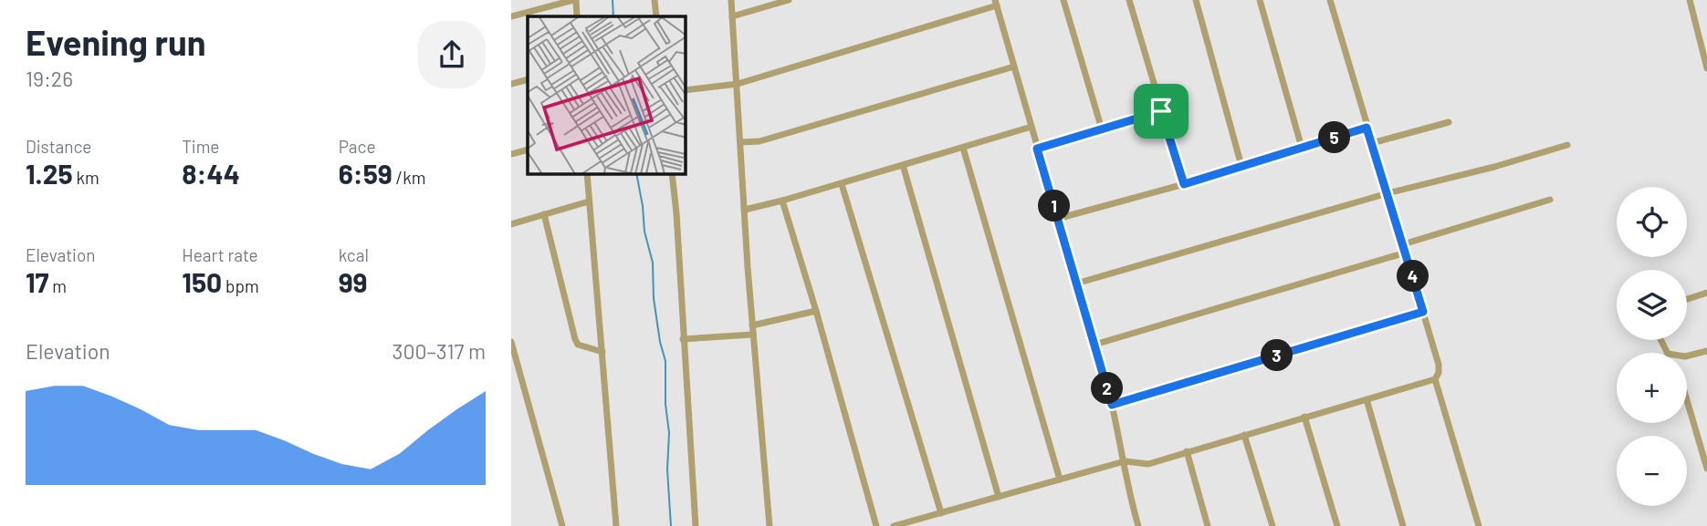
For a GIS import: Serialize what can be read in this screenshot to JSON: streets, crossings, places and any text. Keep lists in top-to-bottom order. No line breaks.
{"page":{"heading":["Evening run","19:26"],"stats":[["Distance","1.25 km"],["Time","8:44"],["Pace","6:59 /km"],["Elevation","17 m"],["Heart rate","150 bpm"],["kcal","99"]],"pins":["5","1","4","3","2"],"map_buttons":["+","−"],"chart":["Elevation","300–317 m"]}}
